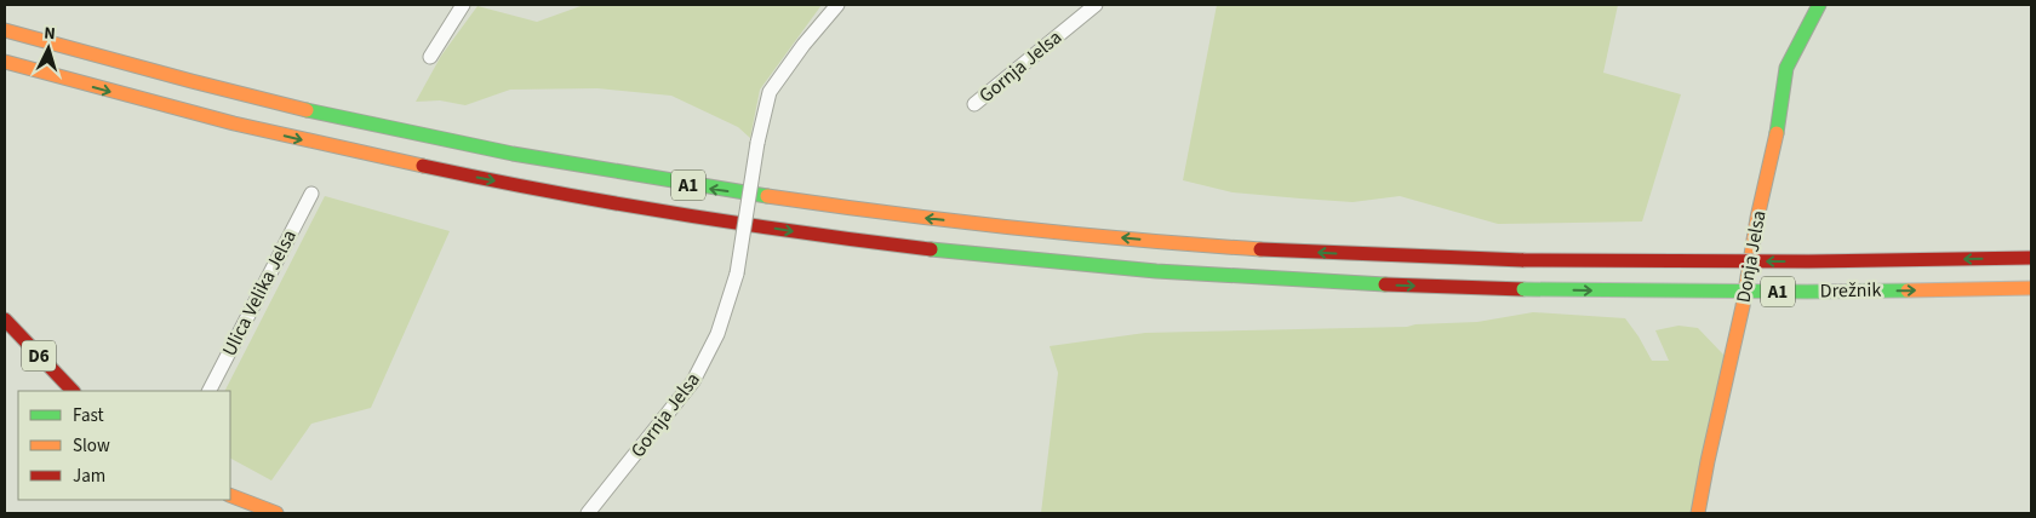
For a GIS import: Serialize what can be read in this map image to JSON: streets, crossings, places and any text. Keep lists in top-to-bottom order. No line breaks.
{"streets":{"main road":["A1","Donja Jelsa","Drežnik","D6"],"street":["Gornja Jelsa","Ulica Velika Jelsa"]},"legend":["Fast","Slow","Jam"],"north":"top"}
